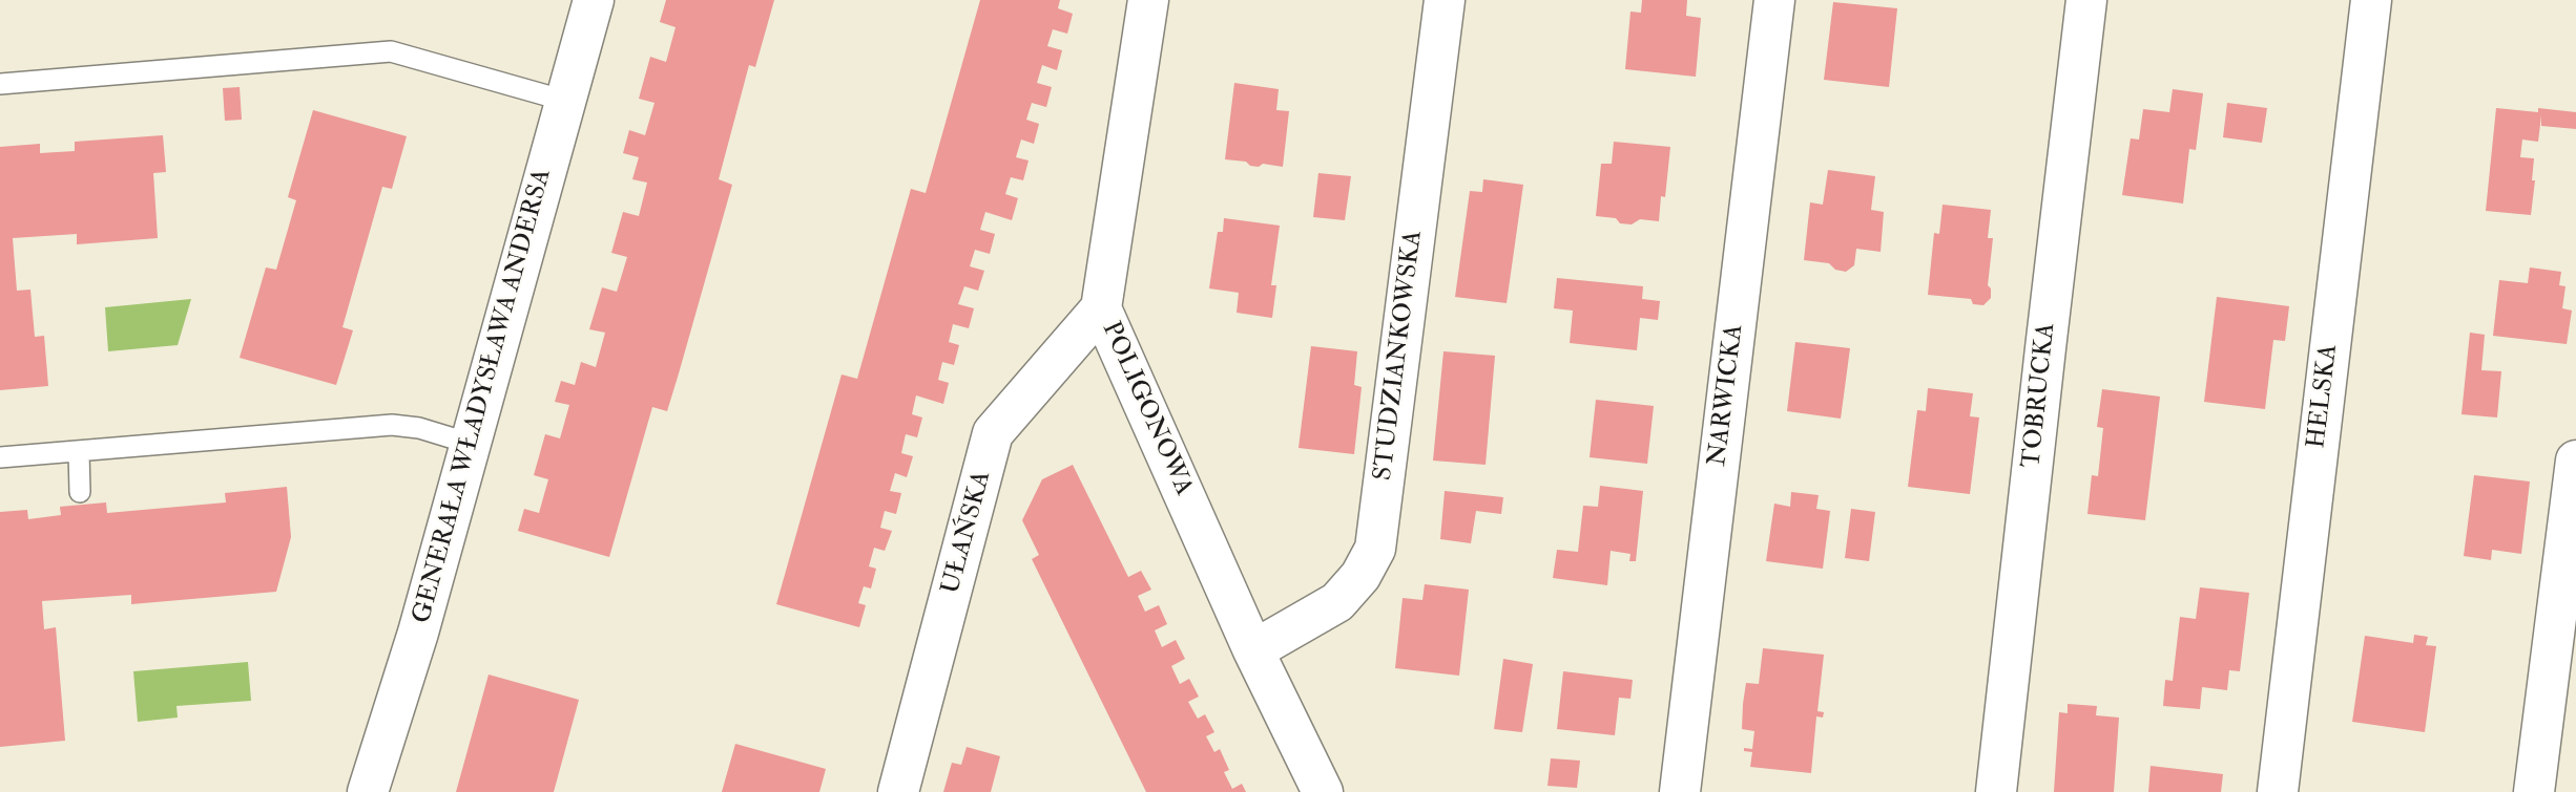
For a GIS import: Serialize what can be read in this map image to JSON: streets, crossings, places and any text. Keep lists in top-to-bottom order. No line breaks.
{"streets":{"street":["STUDZIANKOWSKA","NARWICKA","TOBRUCKA","GENERAŁA WŁADYSŁAWA ANDERSA","HELSKA","POLIGONOWA","UŁAŃSKA"]},"crossings":[["STUDZIANKOWSKA","POLIGONOWA"],["POLIGONOWA","UŁAŃSKA"]]}
